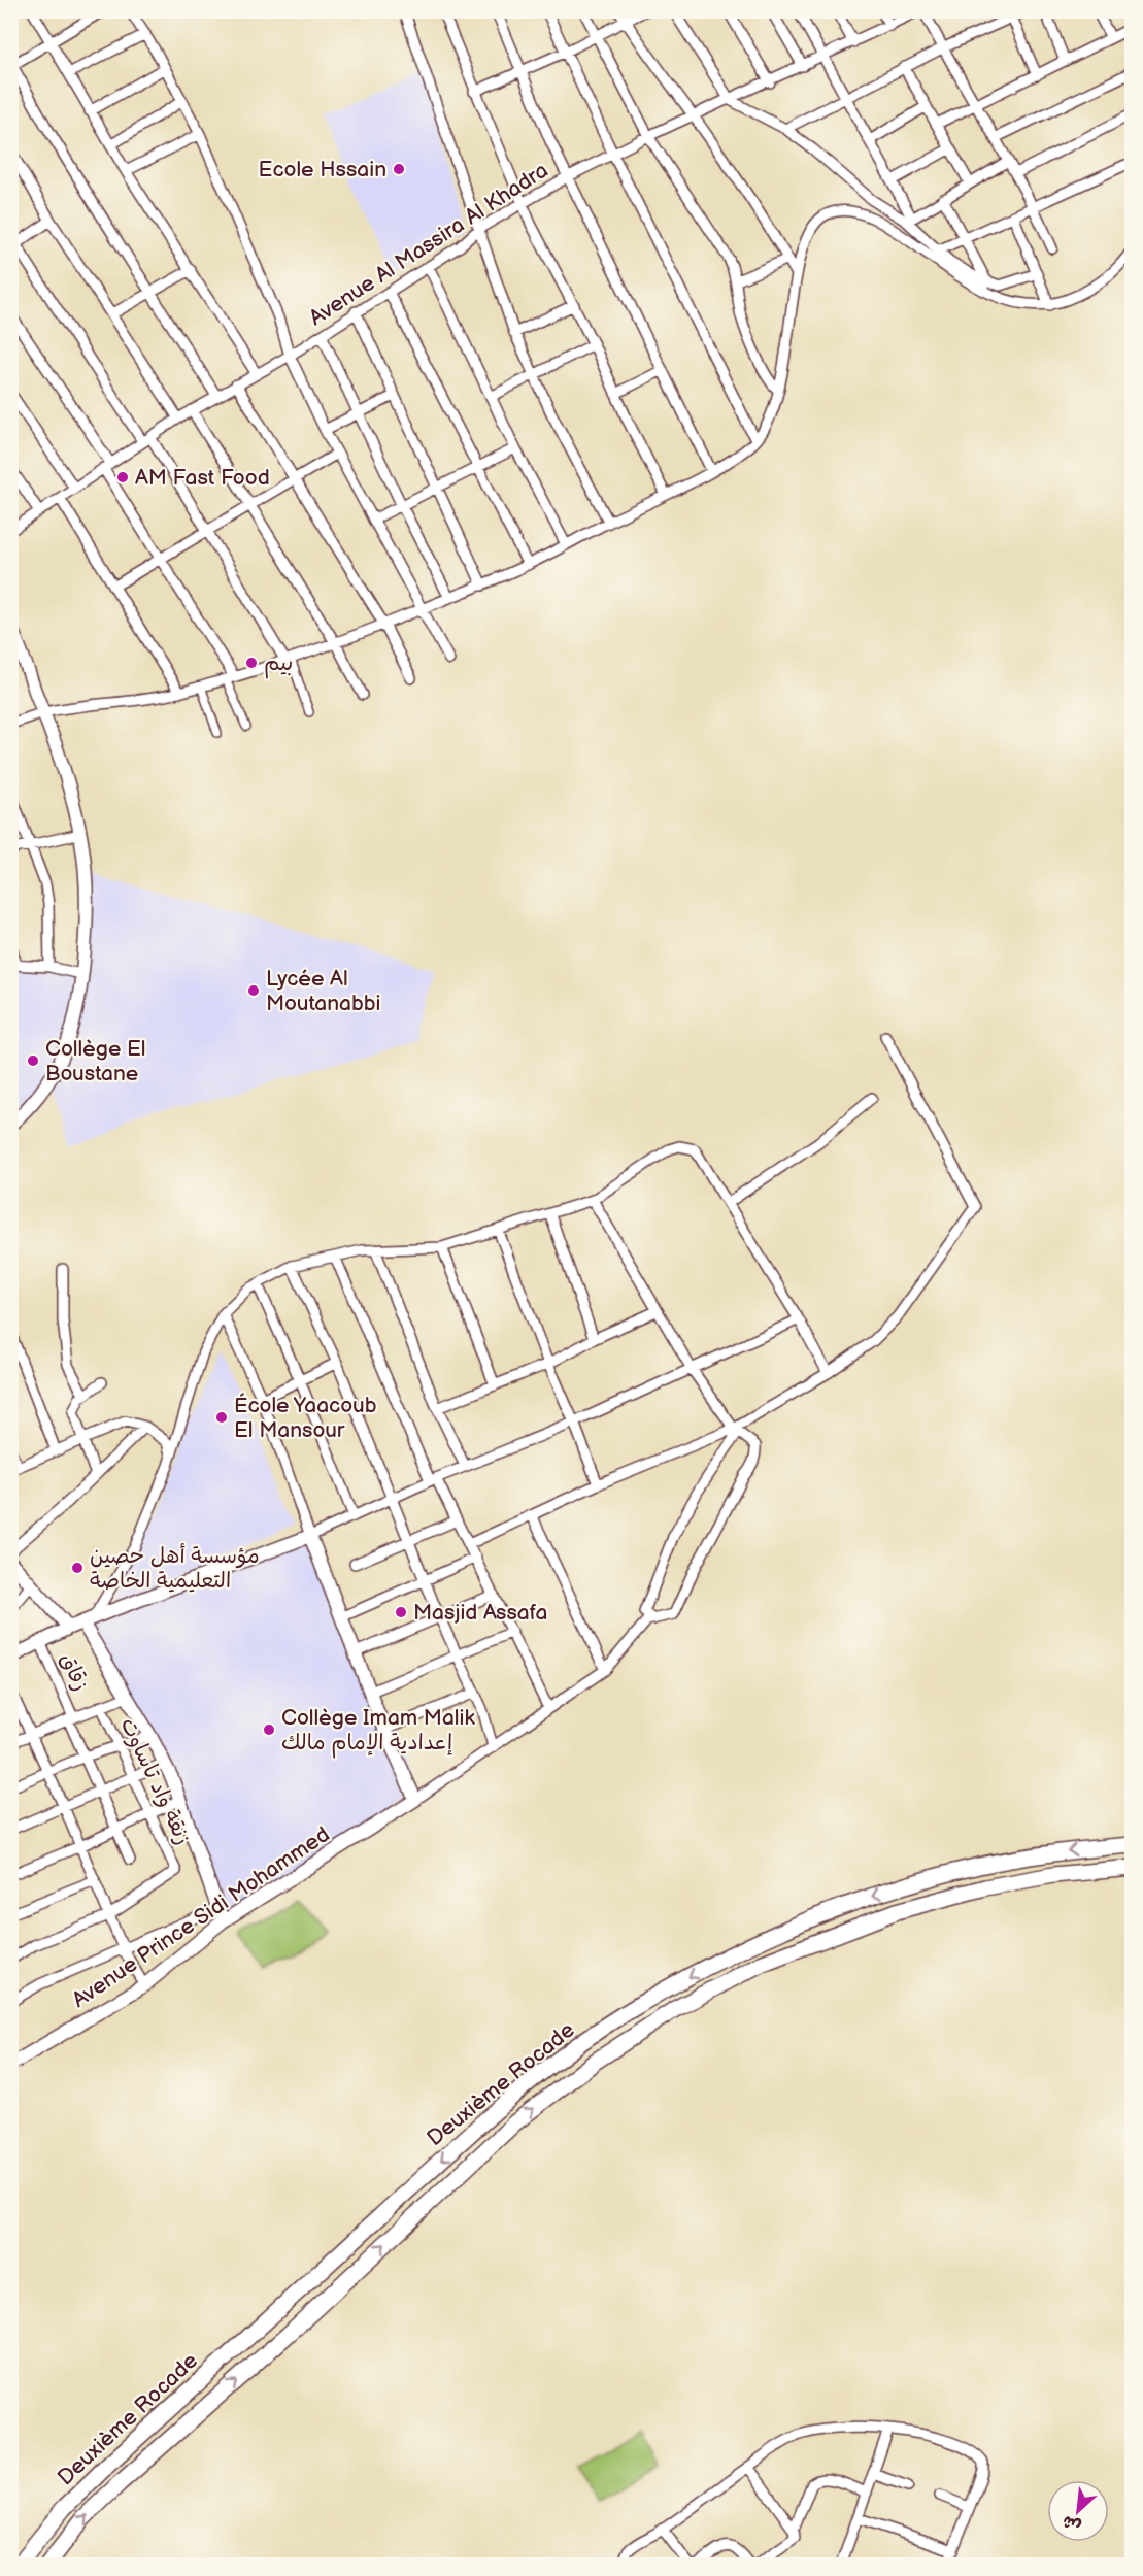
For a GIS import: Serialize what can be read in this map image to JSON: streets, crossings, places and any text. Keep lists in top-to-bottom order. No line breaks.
{"streets":{"highway":["Deuxième Rocade"],"street":["Avenue Al Massira Al Khadra","زقاق","زنقة واد تاساوت","Avenue Prince Sidi Mohammed"]},"places":["Ecole Hssain","AM Fast Food","بيم","Lycée Al Moutanabbi","Collège El Boustane","École Yaacoub El Mansour","مؤسسة أهل حصين التعليمية الخاصة","Masjid Assafa","Collège Imam Malik إعدادية الإمام مالك"],"north":"bottom left"}
